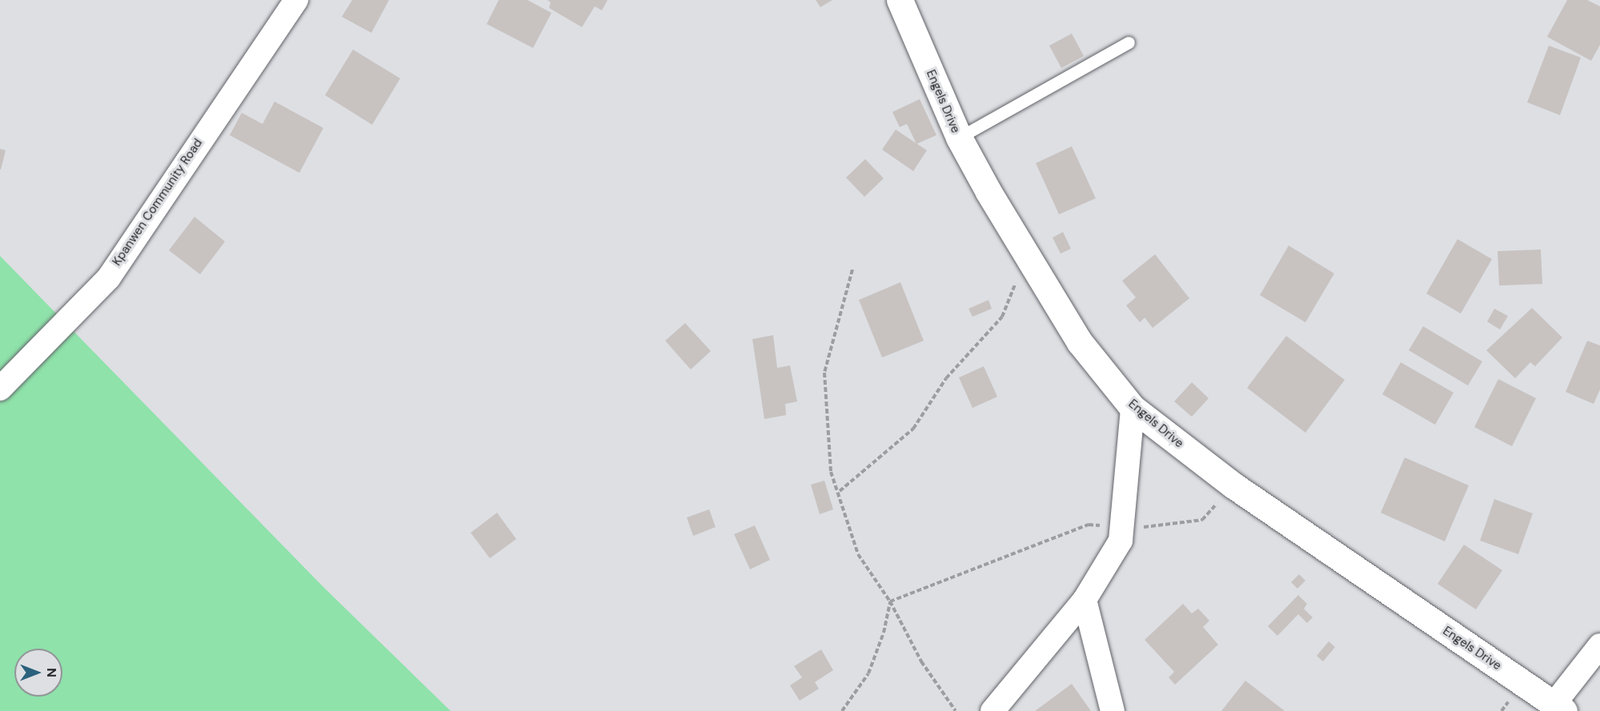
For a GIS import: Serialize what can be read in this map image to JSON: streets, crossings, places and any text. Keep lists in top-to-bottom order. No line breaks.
{"streets":{"street":["Engels Drive","Kpanwen Community Road"]},"north":"right"}
